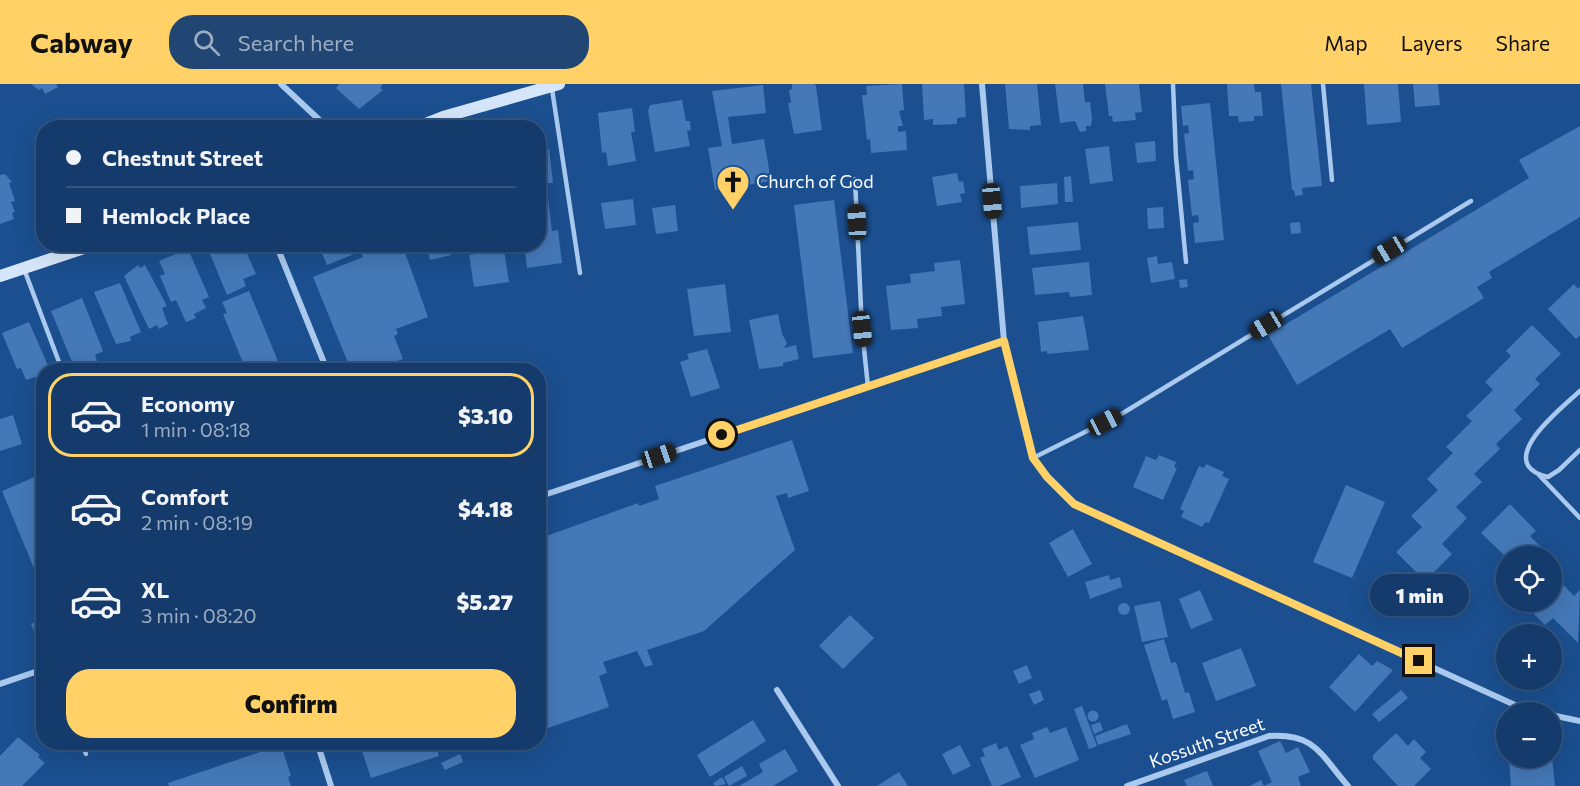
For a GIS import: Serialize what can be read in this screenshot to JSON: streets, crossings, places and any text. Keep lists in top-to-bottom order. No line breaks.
{"streets":{"street":["Kossuth Street"]},"places":{"church":["Church of God"]},"page":{"header":"Cabway","search":"Search here","nav":["Map","Layers","Share"],"banner":["Chestnut Street","Hemlock Place"],"list":[{"name":"Economy","note":"1 min · 08:18","value":"$3.10"},{"name":"Comfort","note":"2 min · 08:19","value":"$4.18"},{"name":"XL","note":"3 min · 08:20","value":"$5.27"}],"map_buttons":["+","−"],"bubble":"1 min","buttons":"Confirm"}}
